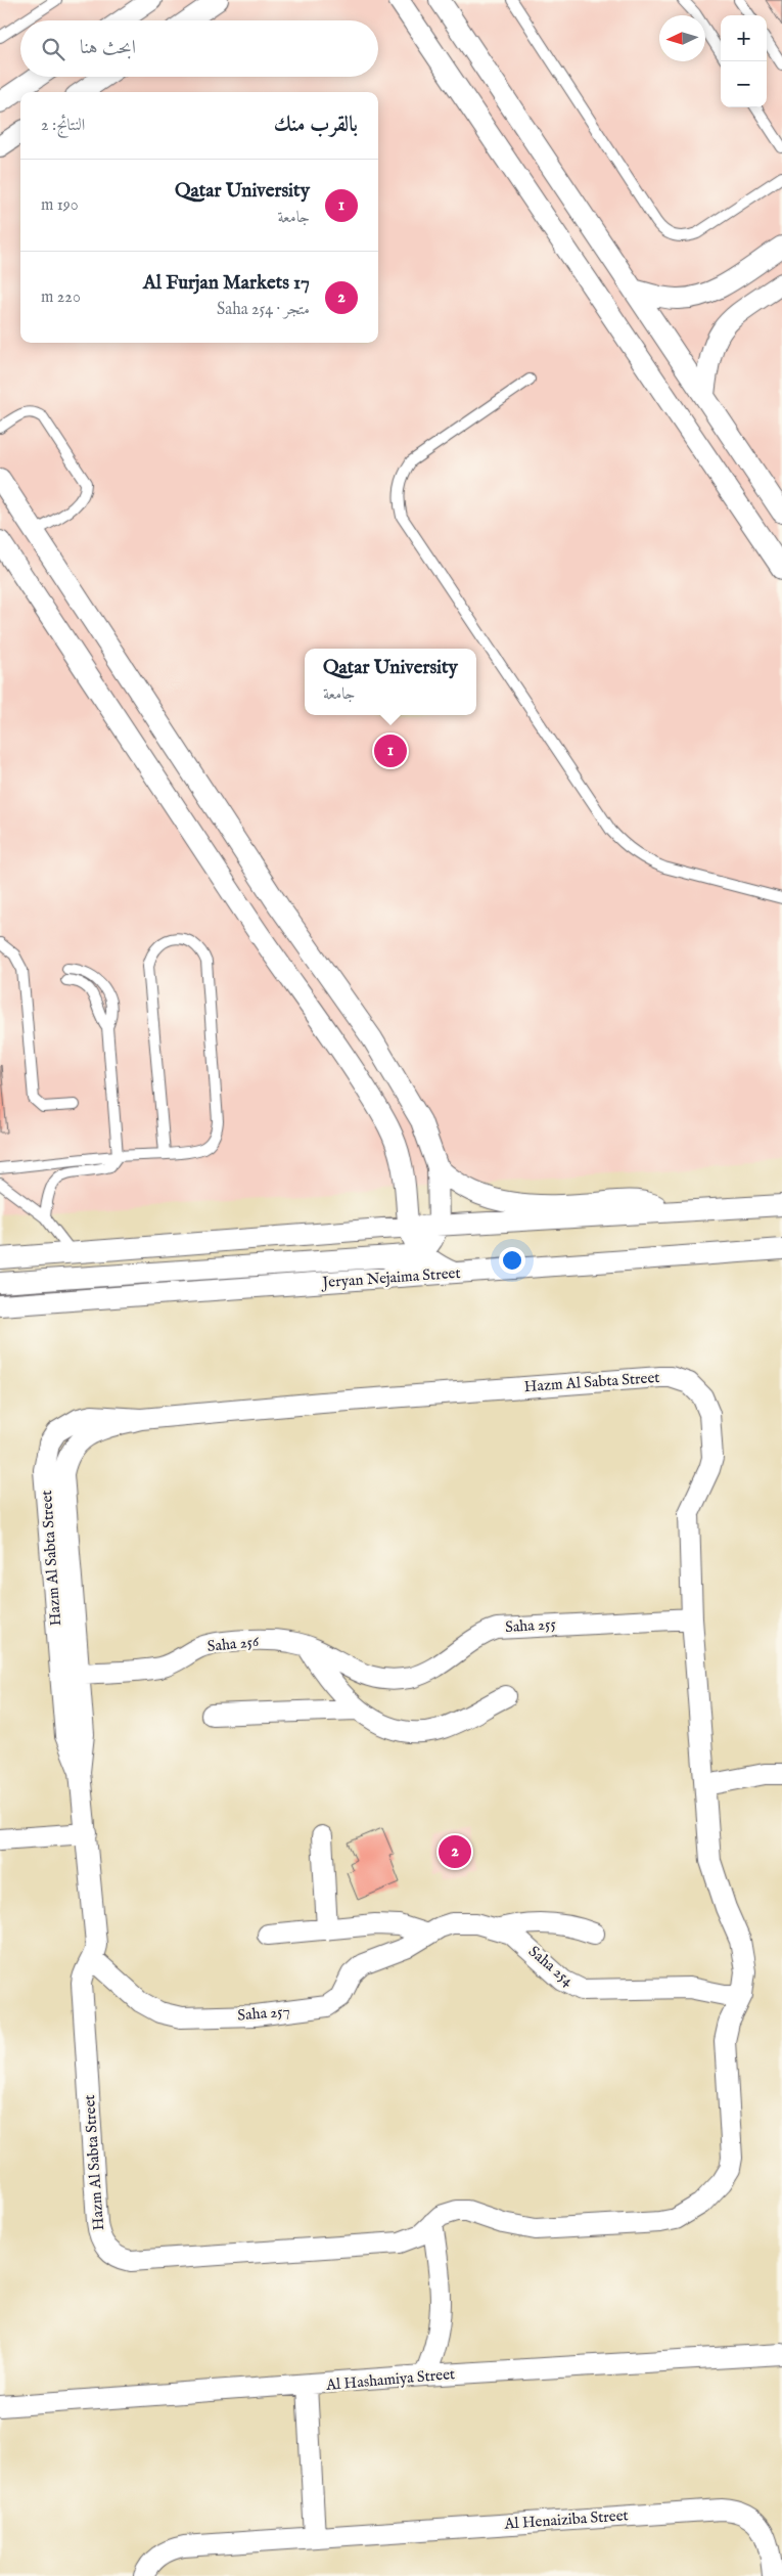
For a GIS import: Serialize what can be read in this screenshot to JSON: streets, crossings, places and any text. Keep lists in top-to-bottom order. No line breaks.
{"streets":{"street":["Jeryan Nejaima Street","Hazm Al Sabta Street","Saha 255","Saha 256","Saha 254","Saha 257","Al Hashamiya Street","Al Henaiziba Street"]},"crossings":[["Hazm Al Sabta Street","Saha 255"],["Hazm Al Sabta Street","Saha 256"],["Hazm Al Sabta Street","Saha 254"],["Hazm Al Sabta Street","Saha 257"],["Saha 255","Saha 256"],["Saha 254","Saha 257"]],"north":"left","page":{"map_buttons":["+","−"],"search":"ابحث هنا","heading":["بالقرب منك","النتائج: 2"],"list":[{"mark":"1","name":"Qatar University","note":"جامعة","value":"190 m"},{"mark":"2","name":"Al Furjan Markets 17","note":"متجر · Saha 254","value":"220 m"}],"popup":["Qatar University","جامعة"],"pins":["1","2"]}}
